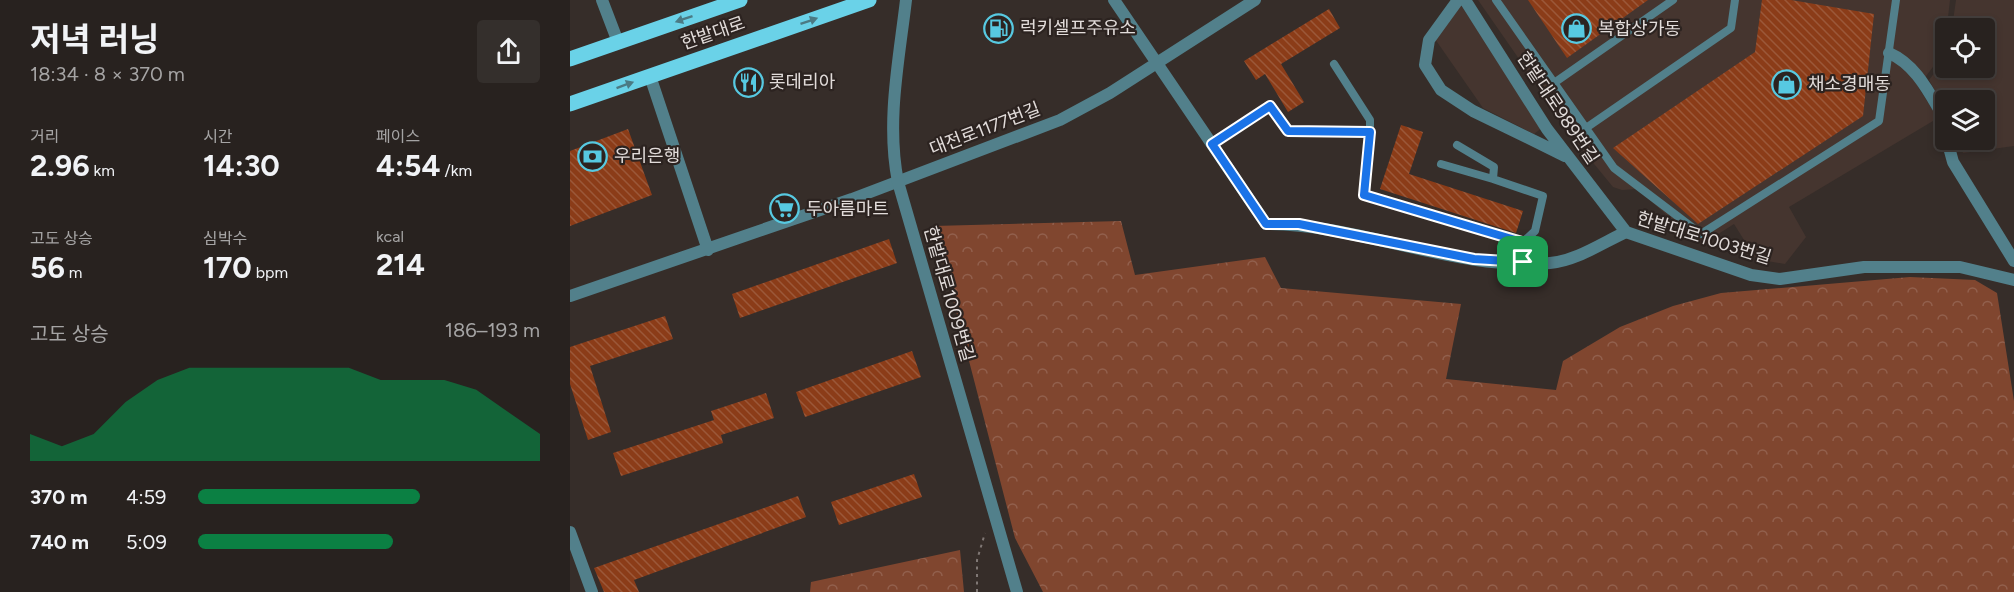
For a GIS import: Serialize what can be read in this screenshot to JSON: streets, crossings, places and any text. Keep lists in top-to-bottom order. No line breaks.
{"streets":{"main road":["한밭대로"],"street":["한밭대로989번길","대전로1177번길","한밭대로1003번길","한밭대로1009번길"]},"crossings":[["한밭대로989번길","한밭대로1003번길"],["대전로1177번길","한밭대로1003번길"],["대전로1177번길","한밭대로1009번길"]],"places":{"fuel station":["럭키셀프주유소"],"shop":["복합상가동","채소경매동"],"restaurant":["롯데리아"],"bank":["우리은행"],"supermarket":["두아름마트"]},"page":{"heading":["저녁 러닝","18:34 · 8 × 370 m"],"stats":[["거리","2.96 km"],["시간","14:30"],["페이스","4:54 /km"],["고도 상승","56 m"],["심박수","170 bpm"],["kcal","214"]],"chart":["고도 상승","186–193 m"],"list":[{"name":"370 m","note":"4:59"},{"name":"740 m","note":"5:09"}]}}
